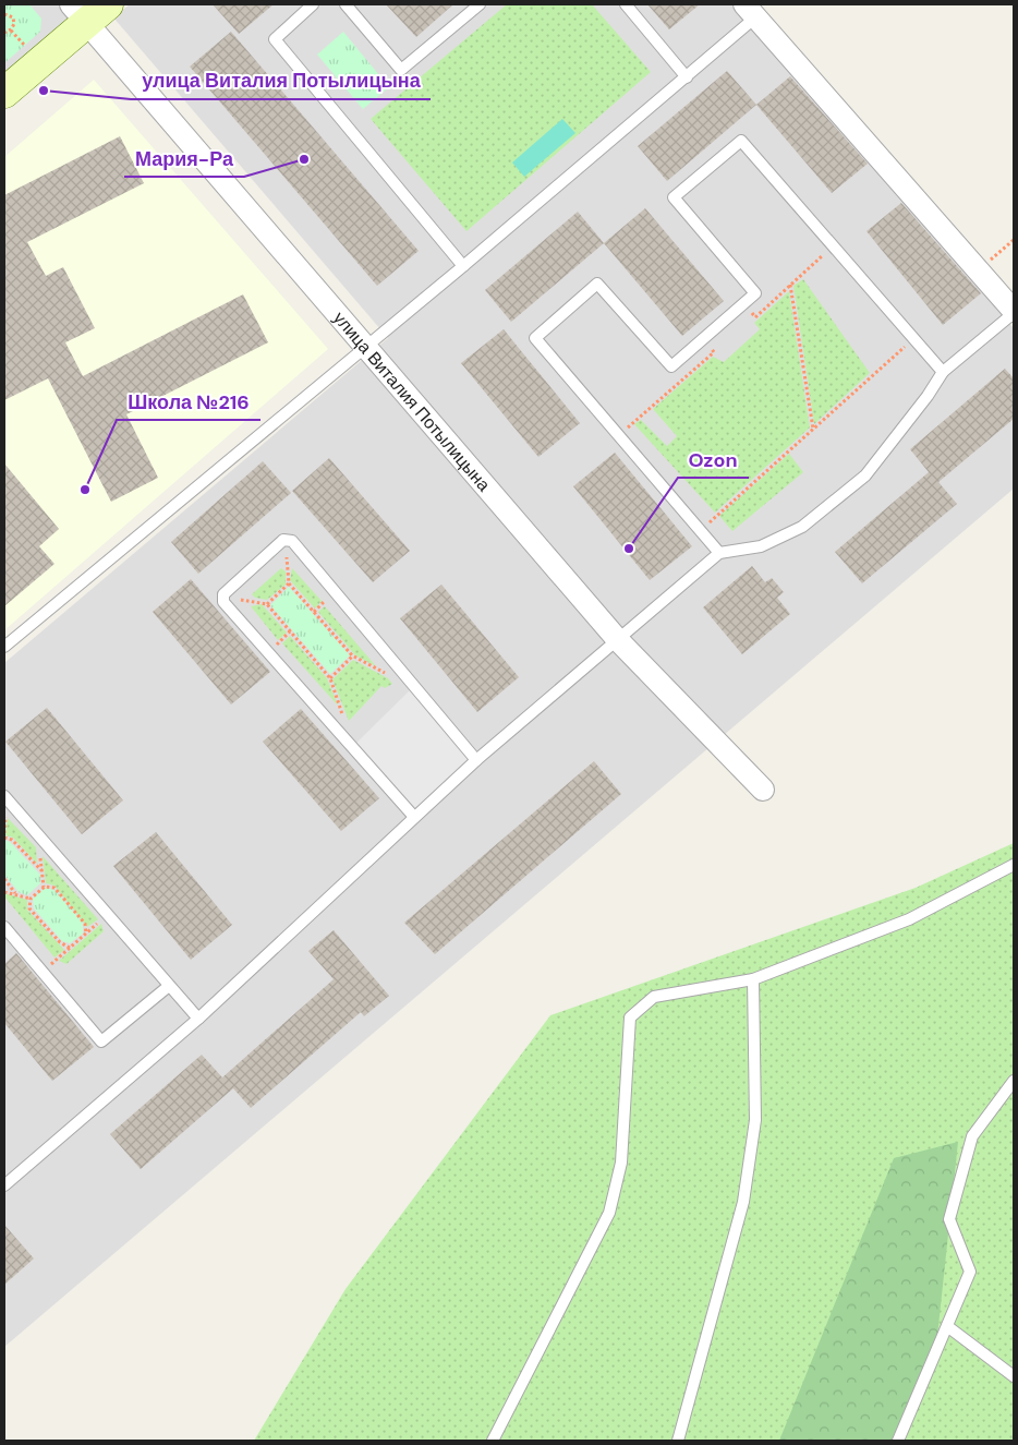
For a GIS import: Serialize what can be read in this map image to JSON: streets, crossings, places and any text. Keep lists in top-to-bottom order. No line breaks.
{"streets":{"street":["улица Виталия Потылицына"]},"places":["улица Виталия Потылицына","Мария-Ра","Школа №216","Ozon"]}
